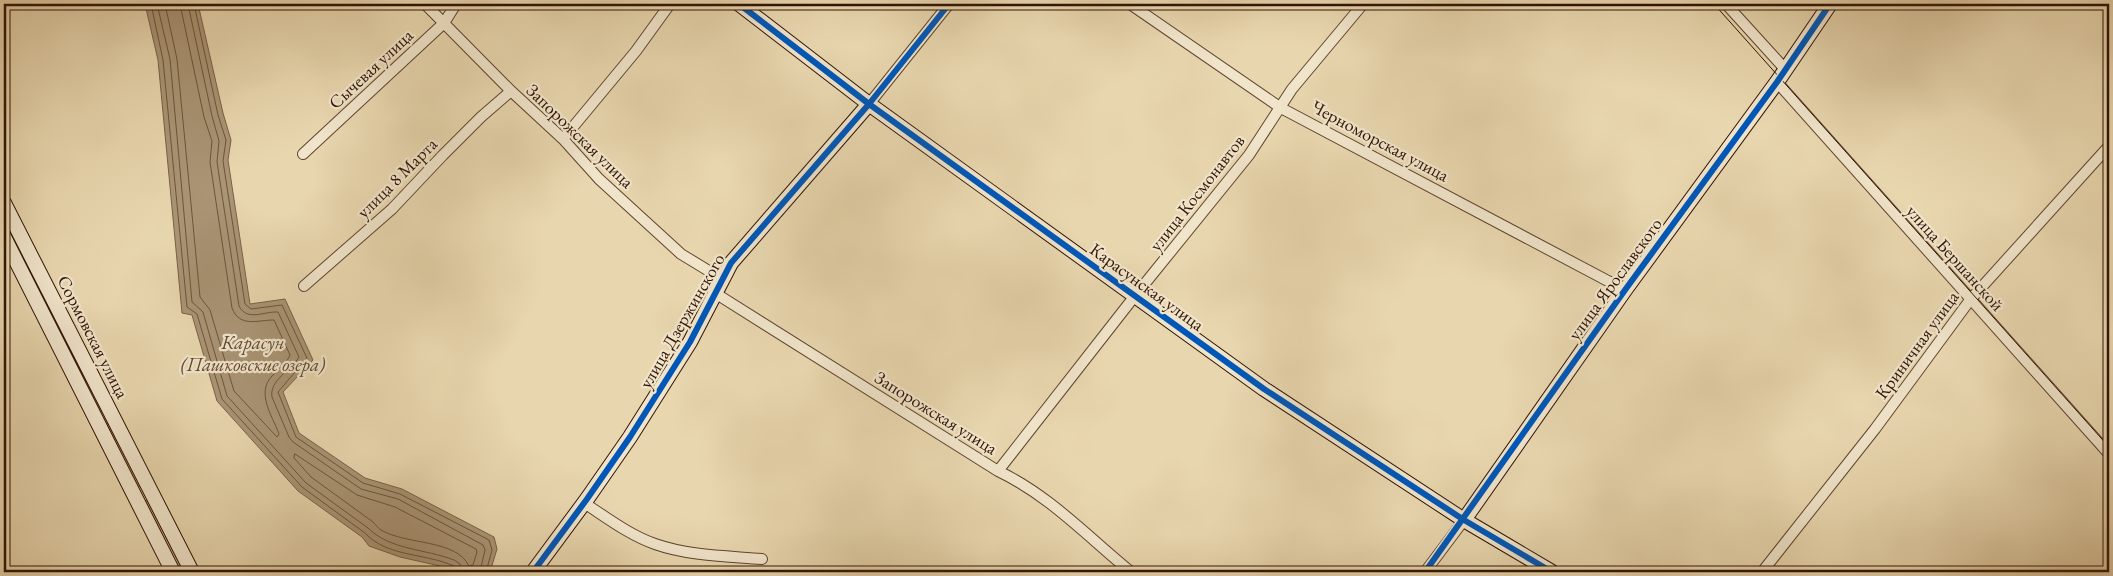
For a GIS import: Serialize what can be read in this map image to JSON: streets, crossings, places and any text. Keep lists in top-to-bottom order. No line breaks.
{"streets":{"street":["Сычевая улица","Запорожская улица","Черноморская улица","улица 8 Марта","улица Космонавтов","улица Бершанской","улица Ярославского","Карасунская улица","улица Дзержинского","Сормовская улица","Криничная улица"]},"crossings":[["Сычевая улица","Запорожская улица"],["Запорожская улица","улица 8 Марта"],["Запорожская улица","улица Космонавтов"],["Запорожская улица","улица Дзержинского"],["Черноморская улица","улица Космонавтов"],["Черноморская улица","улица Ярославского"],["улица Космонавтов","Карасунская улица"],["улица Бершанской","улица Ярославского"],["улица Бершанской","Криничная улица"],["улица Ярославского","Карасунская улица"],["Карасунская улица","улица Дзержинского"]],"water":["Карасун (Пашковские озера)"]}
